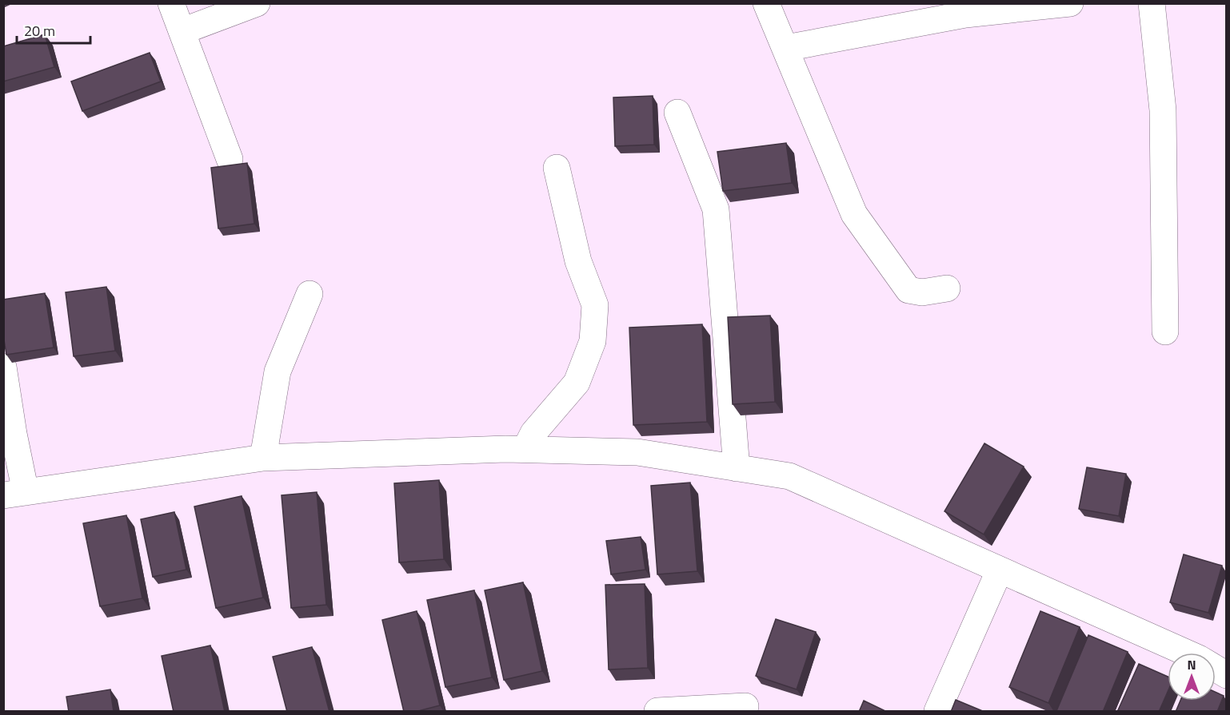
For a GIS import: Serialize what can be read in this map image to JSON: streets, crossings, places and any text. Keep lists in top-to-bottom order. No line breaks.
{"scale_bar":"20 m","north":"top"}
